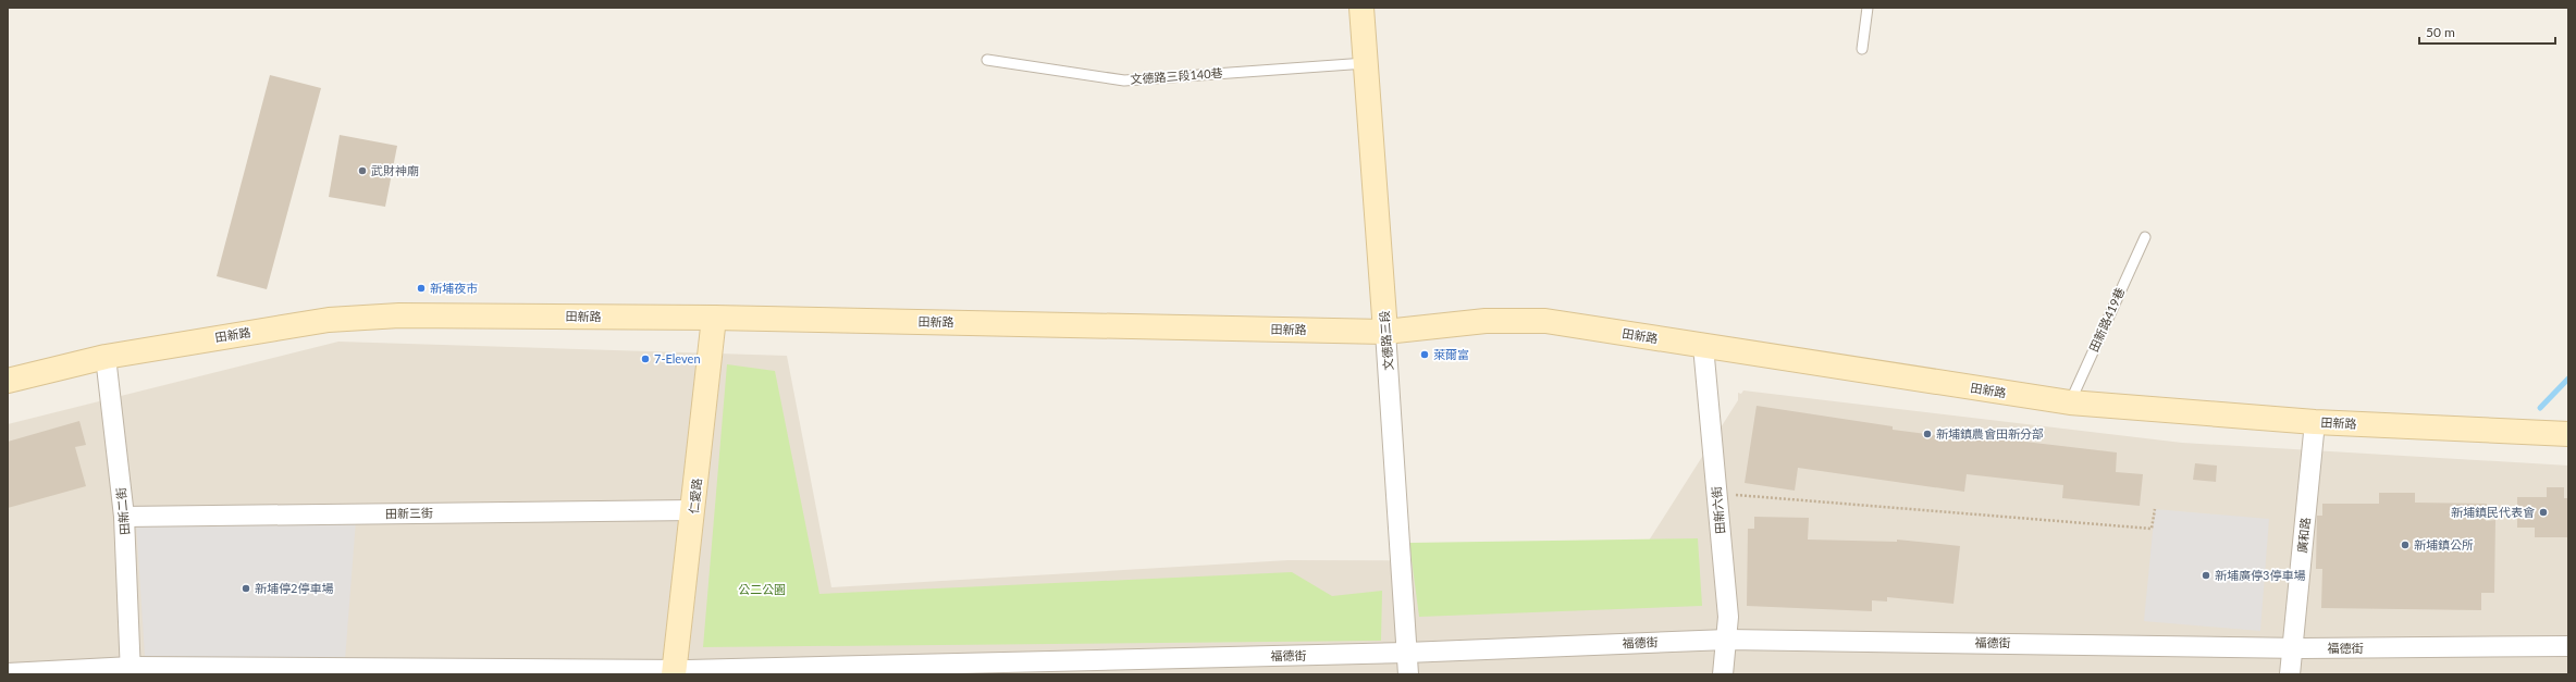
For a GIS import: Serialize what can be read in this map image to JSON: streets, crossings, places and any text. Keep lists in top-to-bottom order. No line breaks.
{"streets":{"main road":["田新路","文德路三段","仁愛路"],"street":["田新六街","田新二街","田新三街","廣和路","福德街"],"lane":["文德路三段140巷","田新路419巷"]},"crossings":[["文德路三段140巷","文德路三段"],["田新路","田新路419巷"],["田新路","文德路三段"],["田新路","仁愛路"],["田新路","田新六街"],["田新路","田新二街"],["田新路","廣和路"],["文德路三段","福德街"],["仁愛路","田新三街"],["仁愛路","福德街"],["田新六街","福德街"],["田新二街","田新三街"],["田新二街","福德街"],["廣和路","福德街"]],"parks":["公二公園"],"places":["武財神廟","新埔夜市","萊爾富","7-Eleven","新埔鎮農會田新分部","新埔鎮民代表會","新埔鎮公所","新埔廣停3停車場","新埔停2停車場"],"scale_bar":"50 m"}
